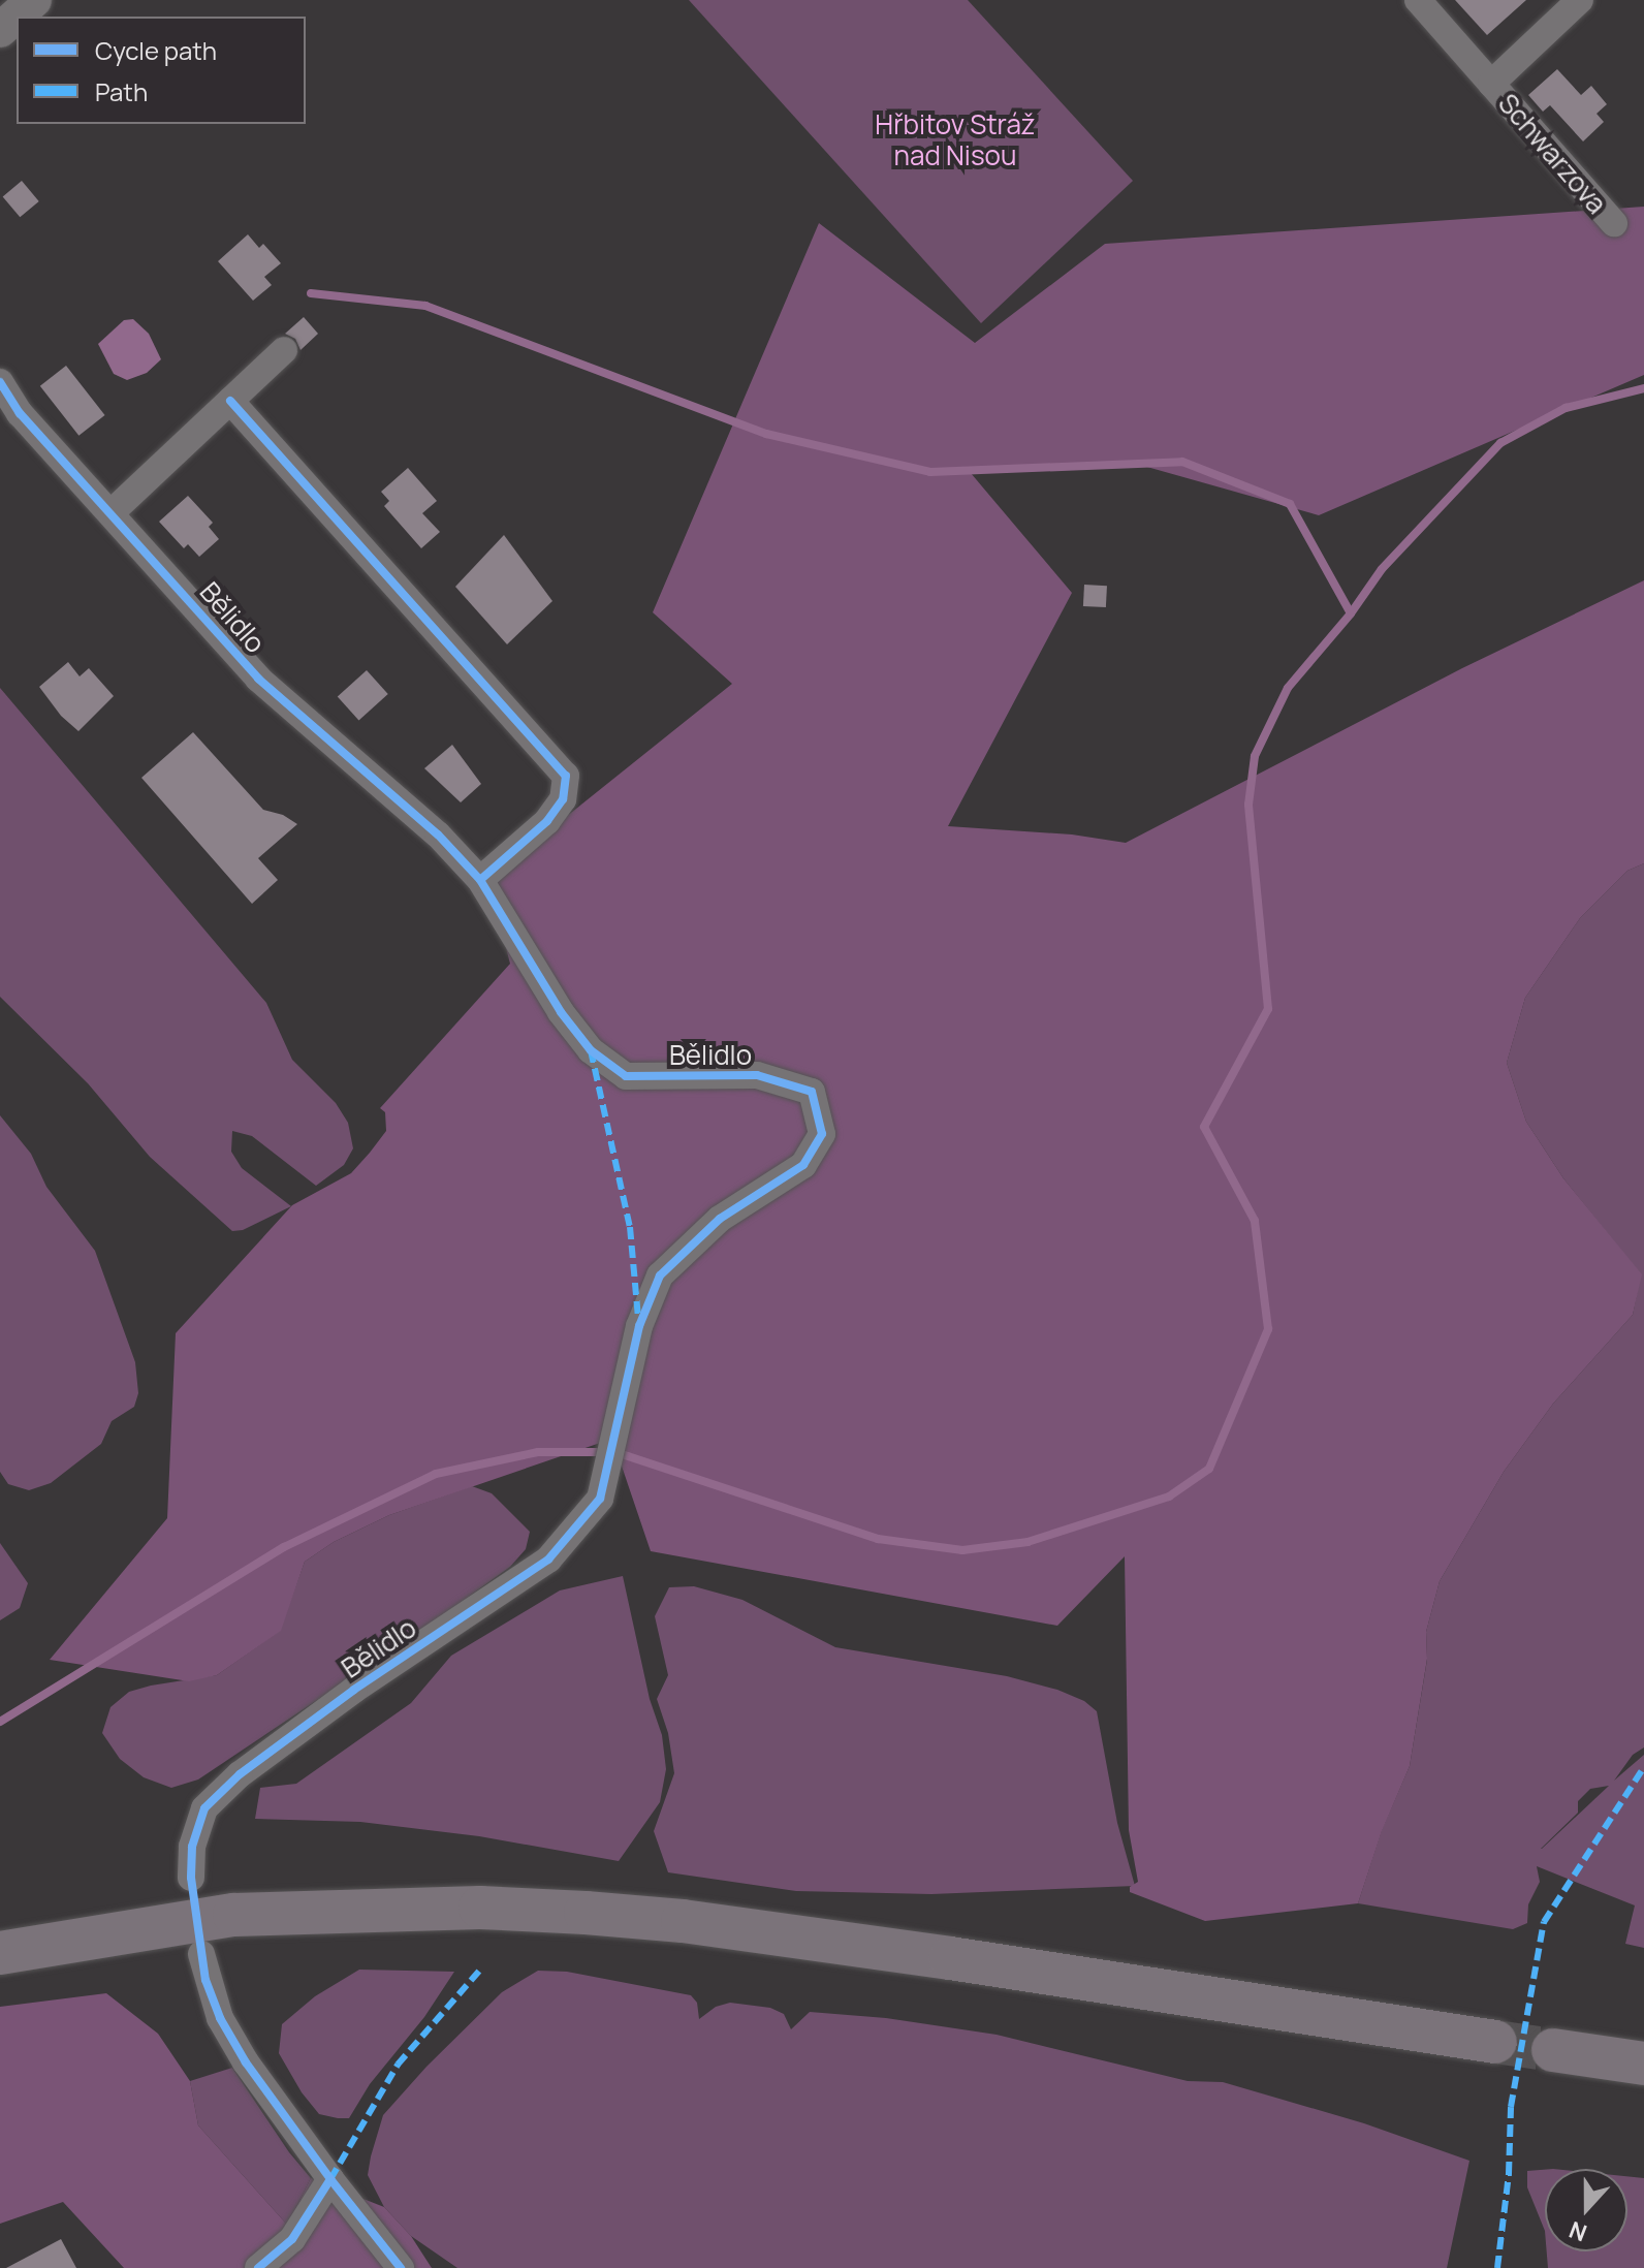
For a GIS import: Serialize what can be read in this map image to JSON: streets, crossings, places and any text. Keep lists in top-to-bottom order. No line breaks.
{"streets":{"street":["Schwarzova","Bělidlo"]},"parks":["Hřbitov Stráž nad Nisou"],"legend":["Cycle path","Path"],"north":"bottom"}
